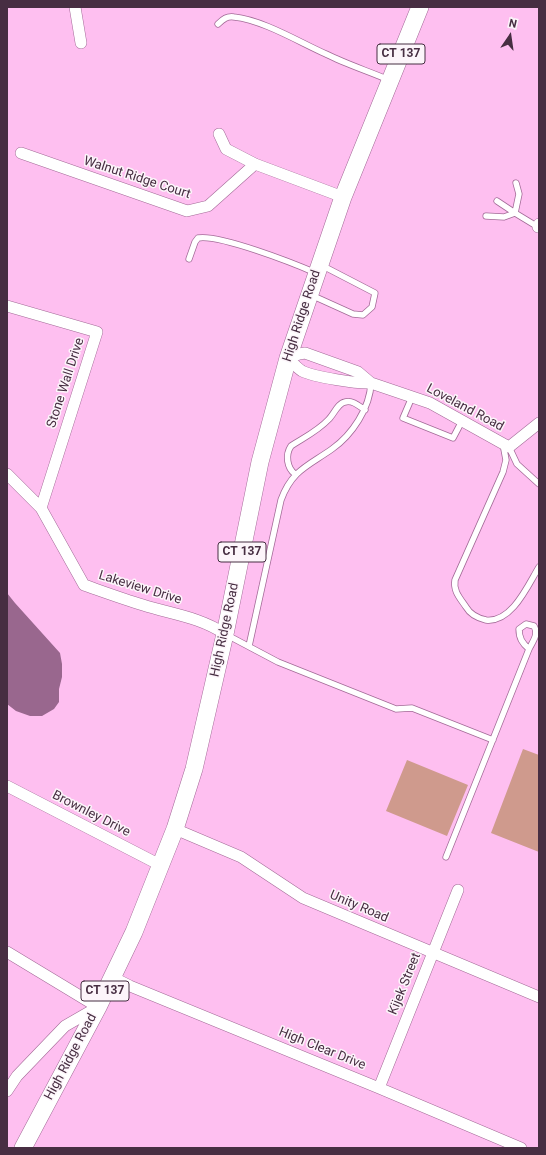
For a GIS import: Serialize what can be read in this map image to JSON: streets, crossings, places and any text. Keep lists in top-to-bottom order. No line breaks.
{"streets":{"main road":["CT 137","High Ridge Road"],"street":["Walnut Ridge Court","Stone Wall Drive","Loveland Road","Lakeview Drive","Brownley Drive","Unity Road","Kijek Street","High Clear Drive"]},"crossings":[["High Ridge Road","Loveland Road"],["High Ridge Road","Lakeview Drive"],["High Ridge Road","Brownley Drive"],["High Ridge Road","Unity Road"],["High Ridge Road","High Clear Drive"],["Stone Wall Drive","Lakeview Drive"],["Unity Road","Kijek Street"],["Kijek Street","High Clear Drive"]],"north":"top"}
